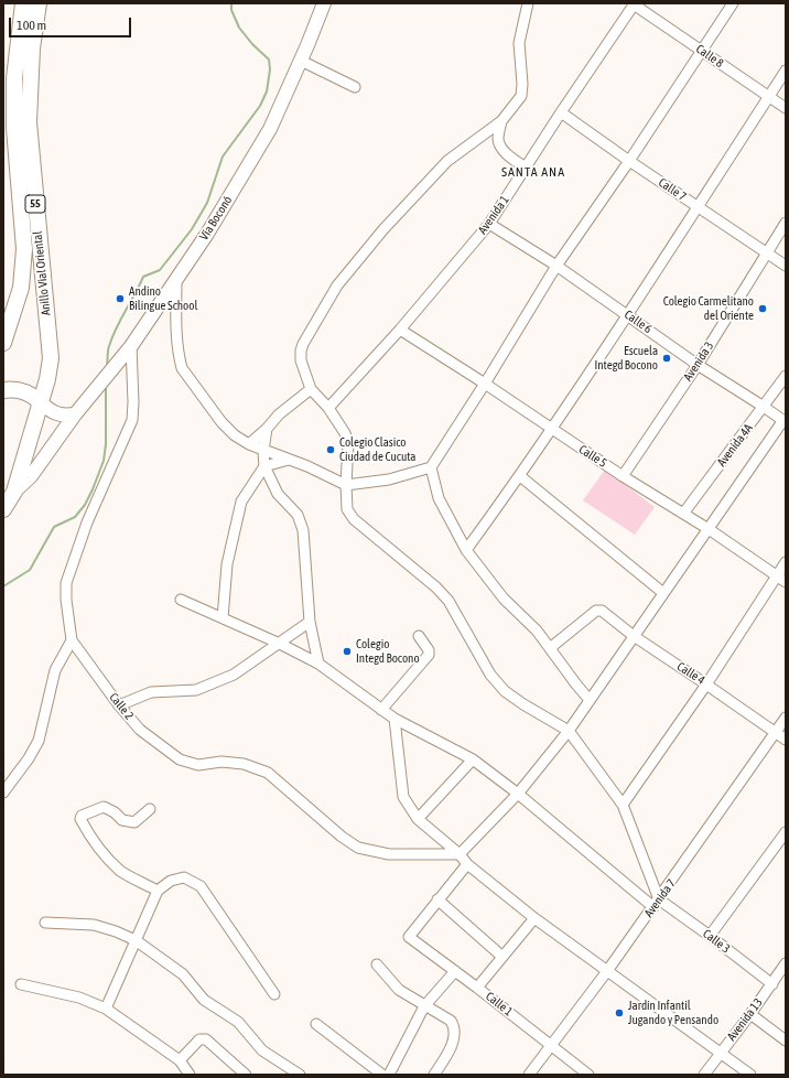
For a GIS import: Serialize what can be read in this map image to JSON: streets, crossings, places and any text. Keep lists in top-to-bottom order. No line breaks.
{"streets":{"highway":["55","Anillo Vial Oriental"],"main road":["Vía Boconó"],"street":["Calle 8","Calle 7","Avenida 1","Calle 6","Avenida 3","Avenida 4A","Calle 5","Calle 4","Calle 2","Avenida 7","Calle 3","Calle 1","Avenida 13"]},"crossings":[["Calle 8","Avenida 1"],["Calle 7","Avenida 1"],["Calle 7","Avenida 3"],["Avenida 1","Calle 6"],["Avenida 1","Calle 5"],["Vía Boconó","Anillo Vial Oriental"],["Vía Boconó","Calle 2"],["Calle 6","Avenida 3"],["Calle 6","Avenida 4A"],["Avenida 3","Calle 5"],["Avenida 4A","Calle 5"],["Calle 4","Avenida 7"],["Avenida 7","Calle 3"],["Avenida 7","Calle 1"],["Calle 3","Avenida 13"]],"districts":["SANTA ANA"],"places":["Andino Bilingue School","Colegio Carmelitano del Oriente","Escuela Integd Bocono","Colegio Clasico Ciudad de Cucuta","Colegio Integd Bocono","Jardín Infantil Jugando y Pensando"],"scale_bar":"100 m"}
